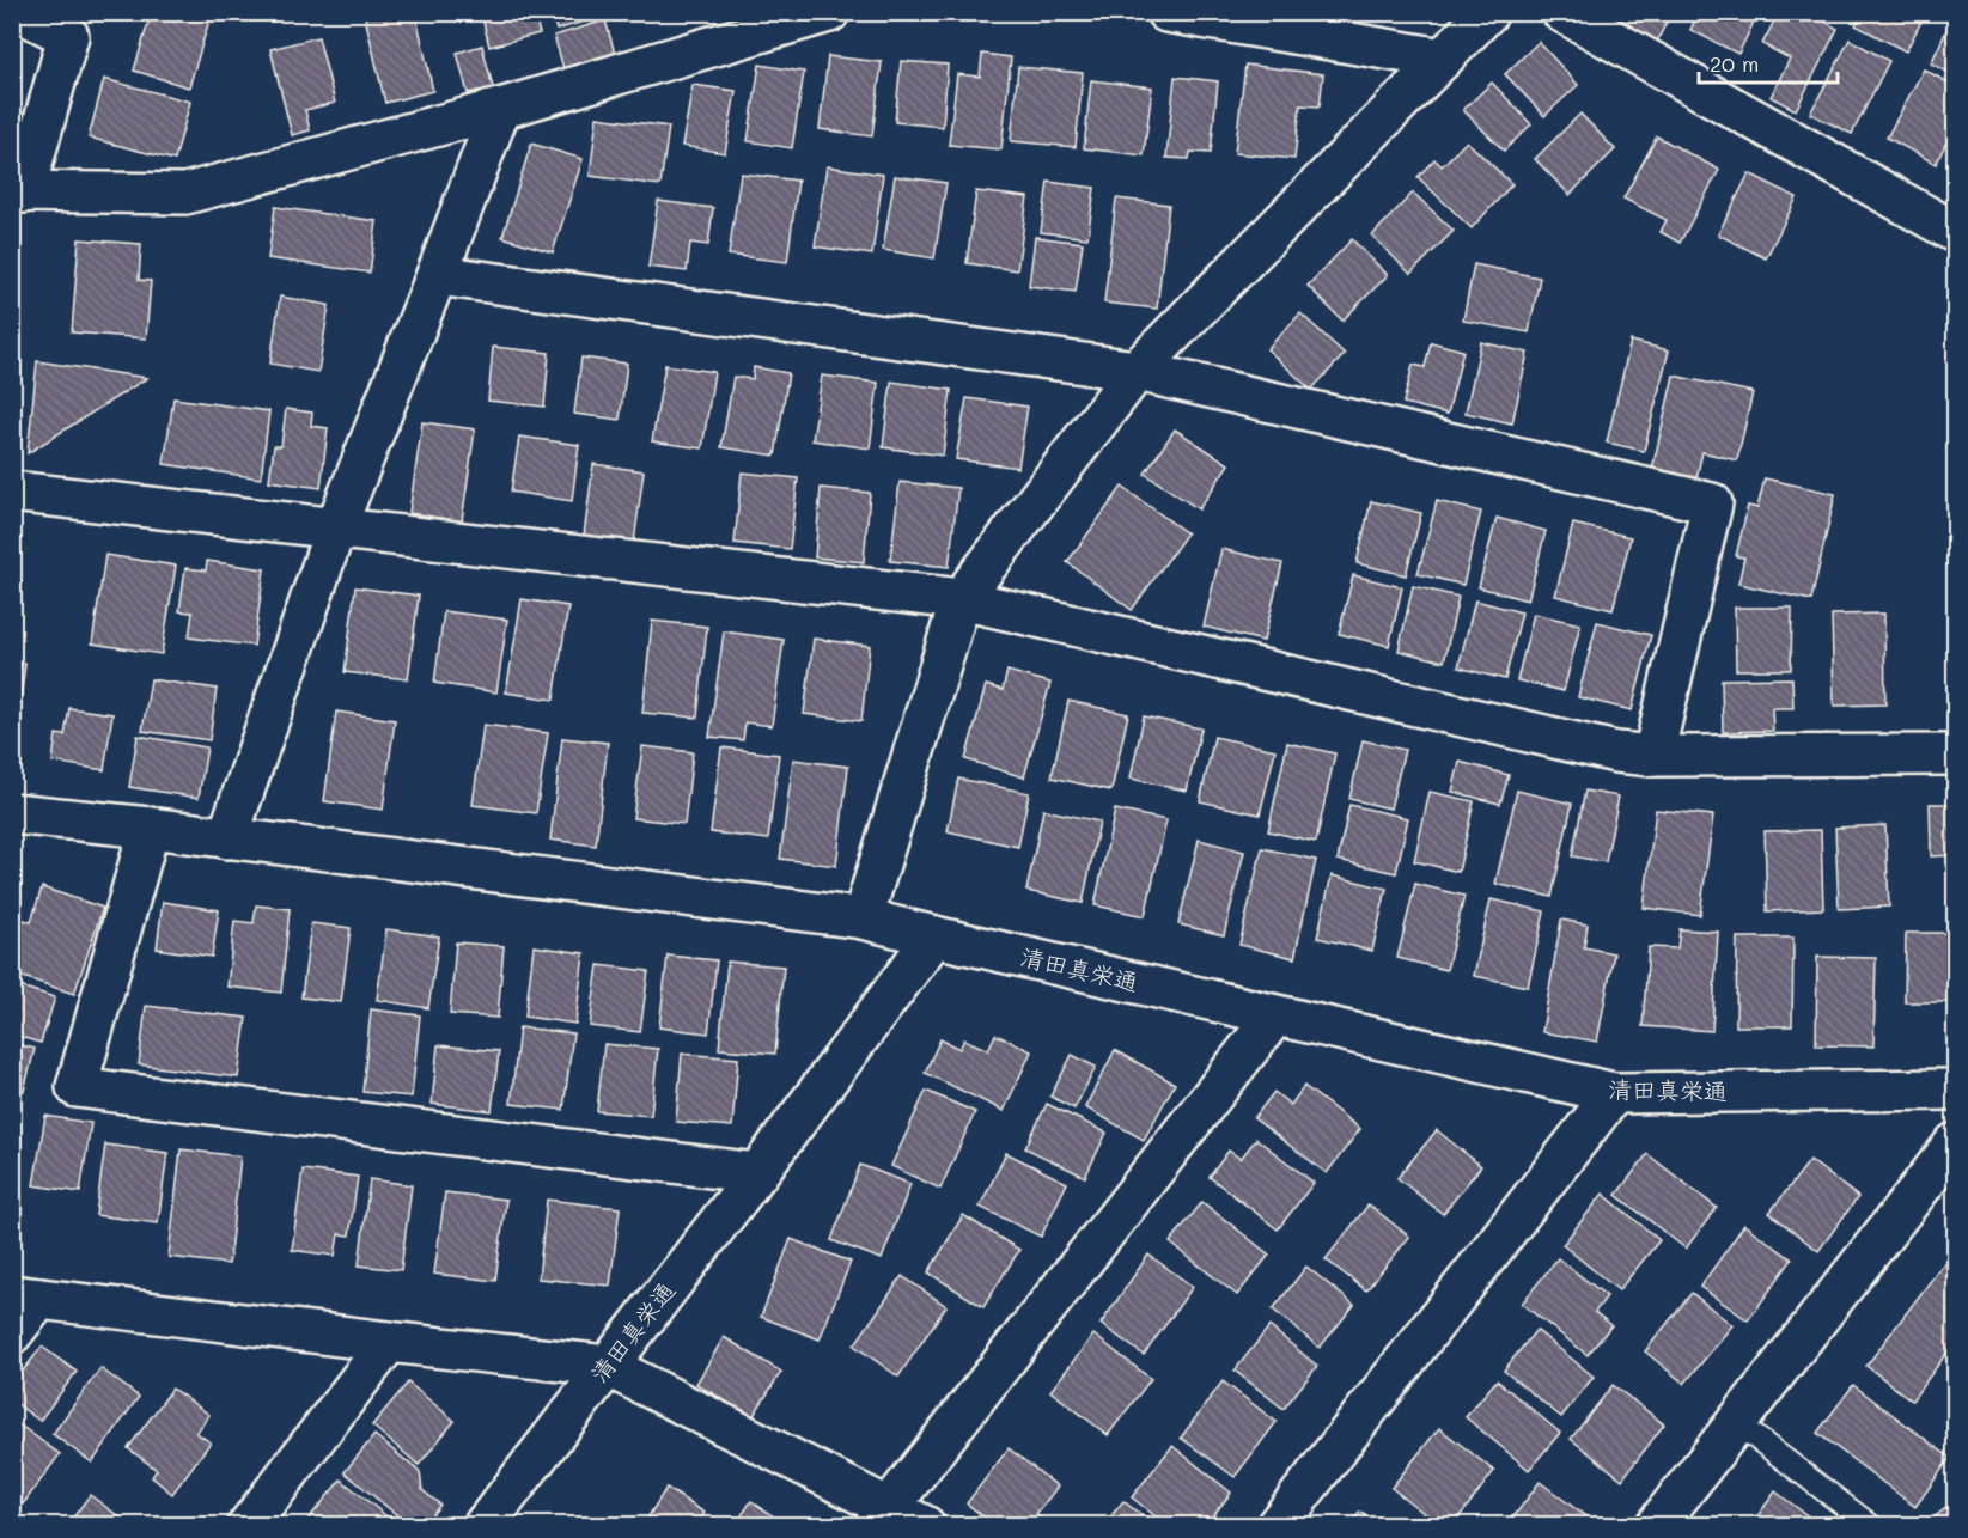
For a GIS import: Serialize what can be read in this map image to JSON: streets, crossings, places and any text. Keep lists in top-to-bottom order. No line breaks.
{"streets":{"street":["清田真栄通"]},"scale_bar":"20 m"}
